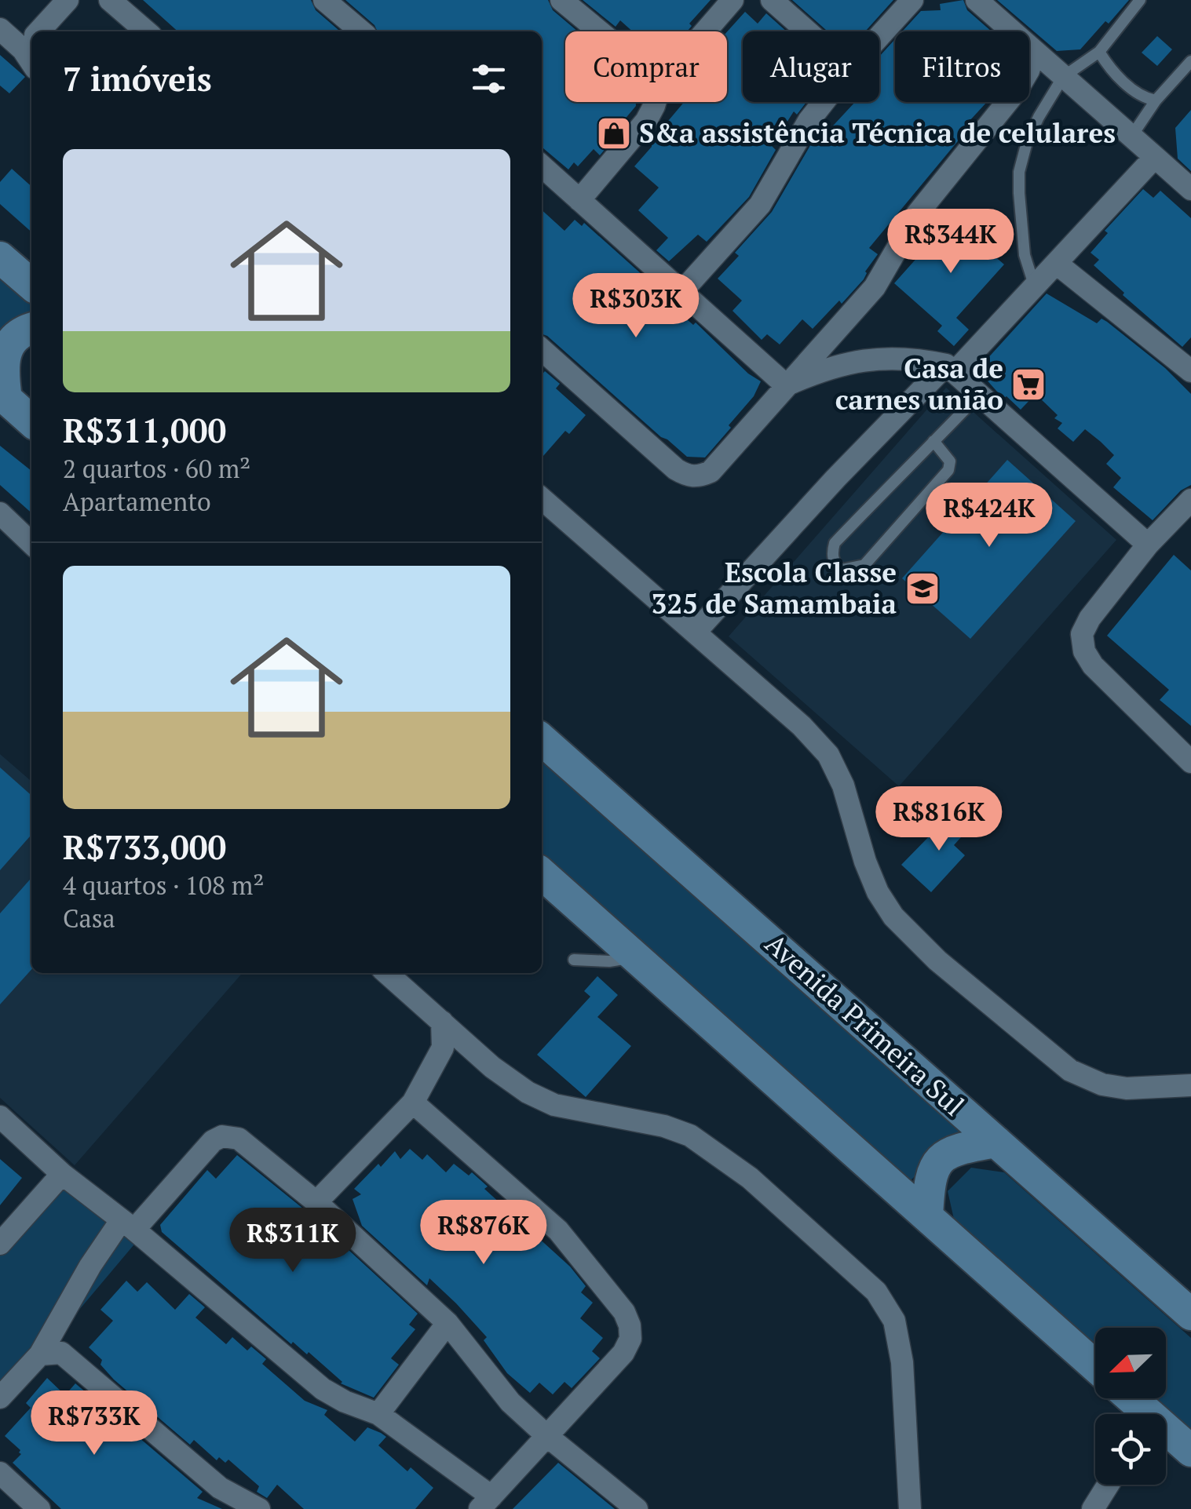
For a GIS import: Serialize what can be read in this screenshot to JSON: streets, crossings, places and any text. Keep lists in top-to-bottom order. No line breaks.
{"streets":{"street":["Avenida Primeira Sul"]},"places":{"shop":["S&a assistência Técnica de celulares"],"supermarket":["Casa de carnes união"],"school or university":["Escola Classe 325 de Samambaia"]},"north":"bottom left","page":{"chip":["Comprar","Alugar","Filtros"],"heading":"7 imóveis","list":[{"name":"R$311,000","note":"2 quartos · 60 m² · Apartamento"},{"name":"R$733,000","note":"4 quartos · 108 m² · Casa"}],"price":["R$344K","R$303K","R$424K","R$816K","R$876K","R$311K","R$733K"]}}
